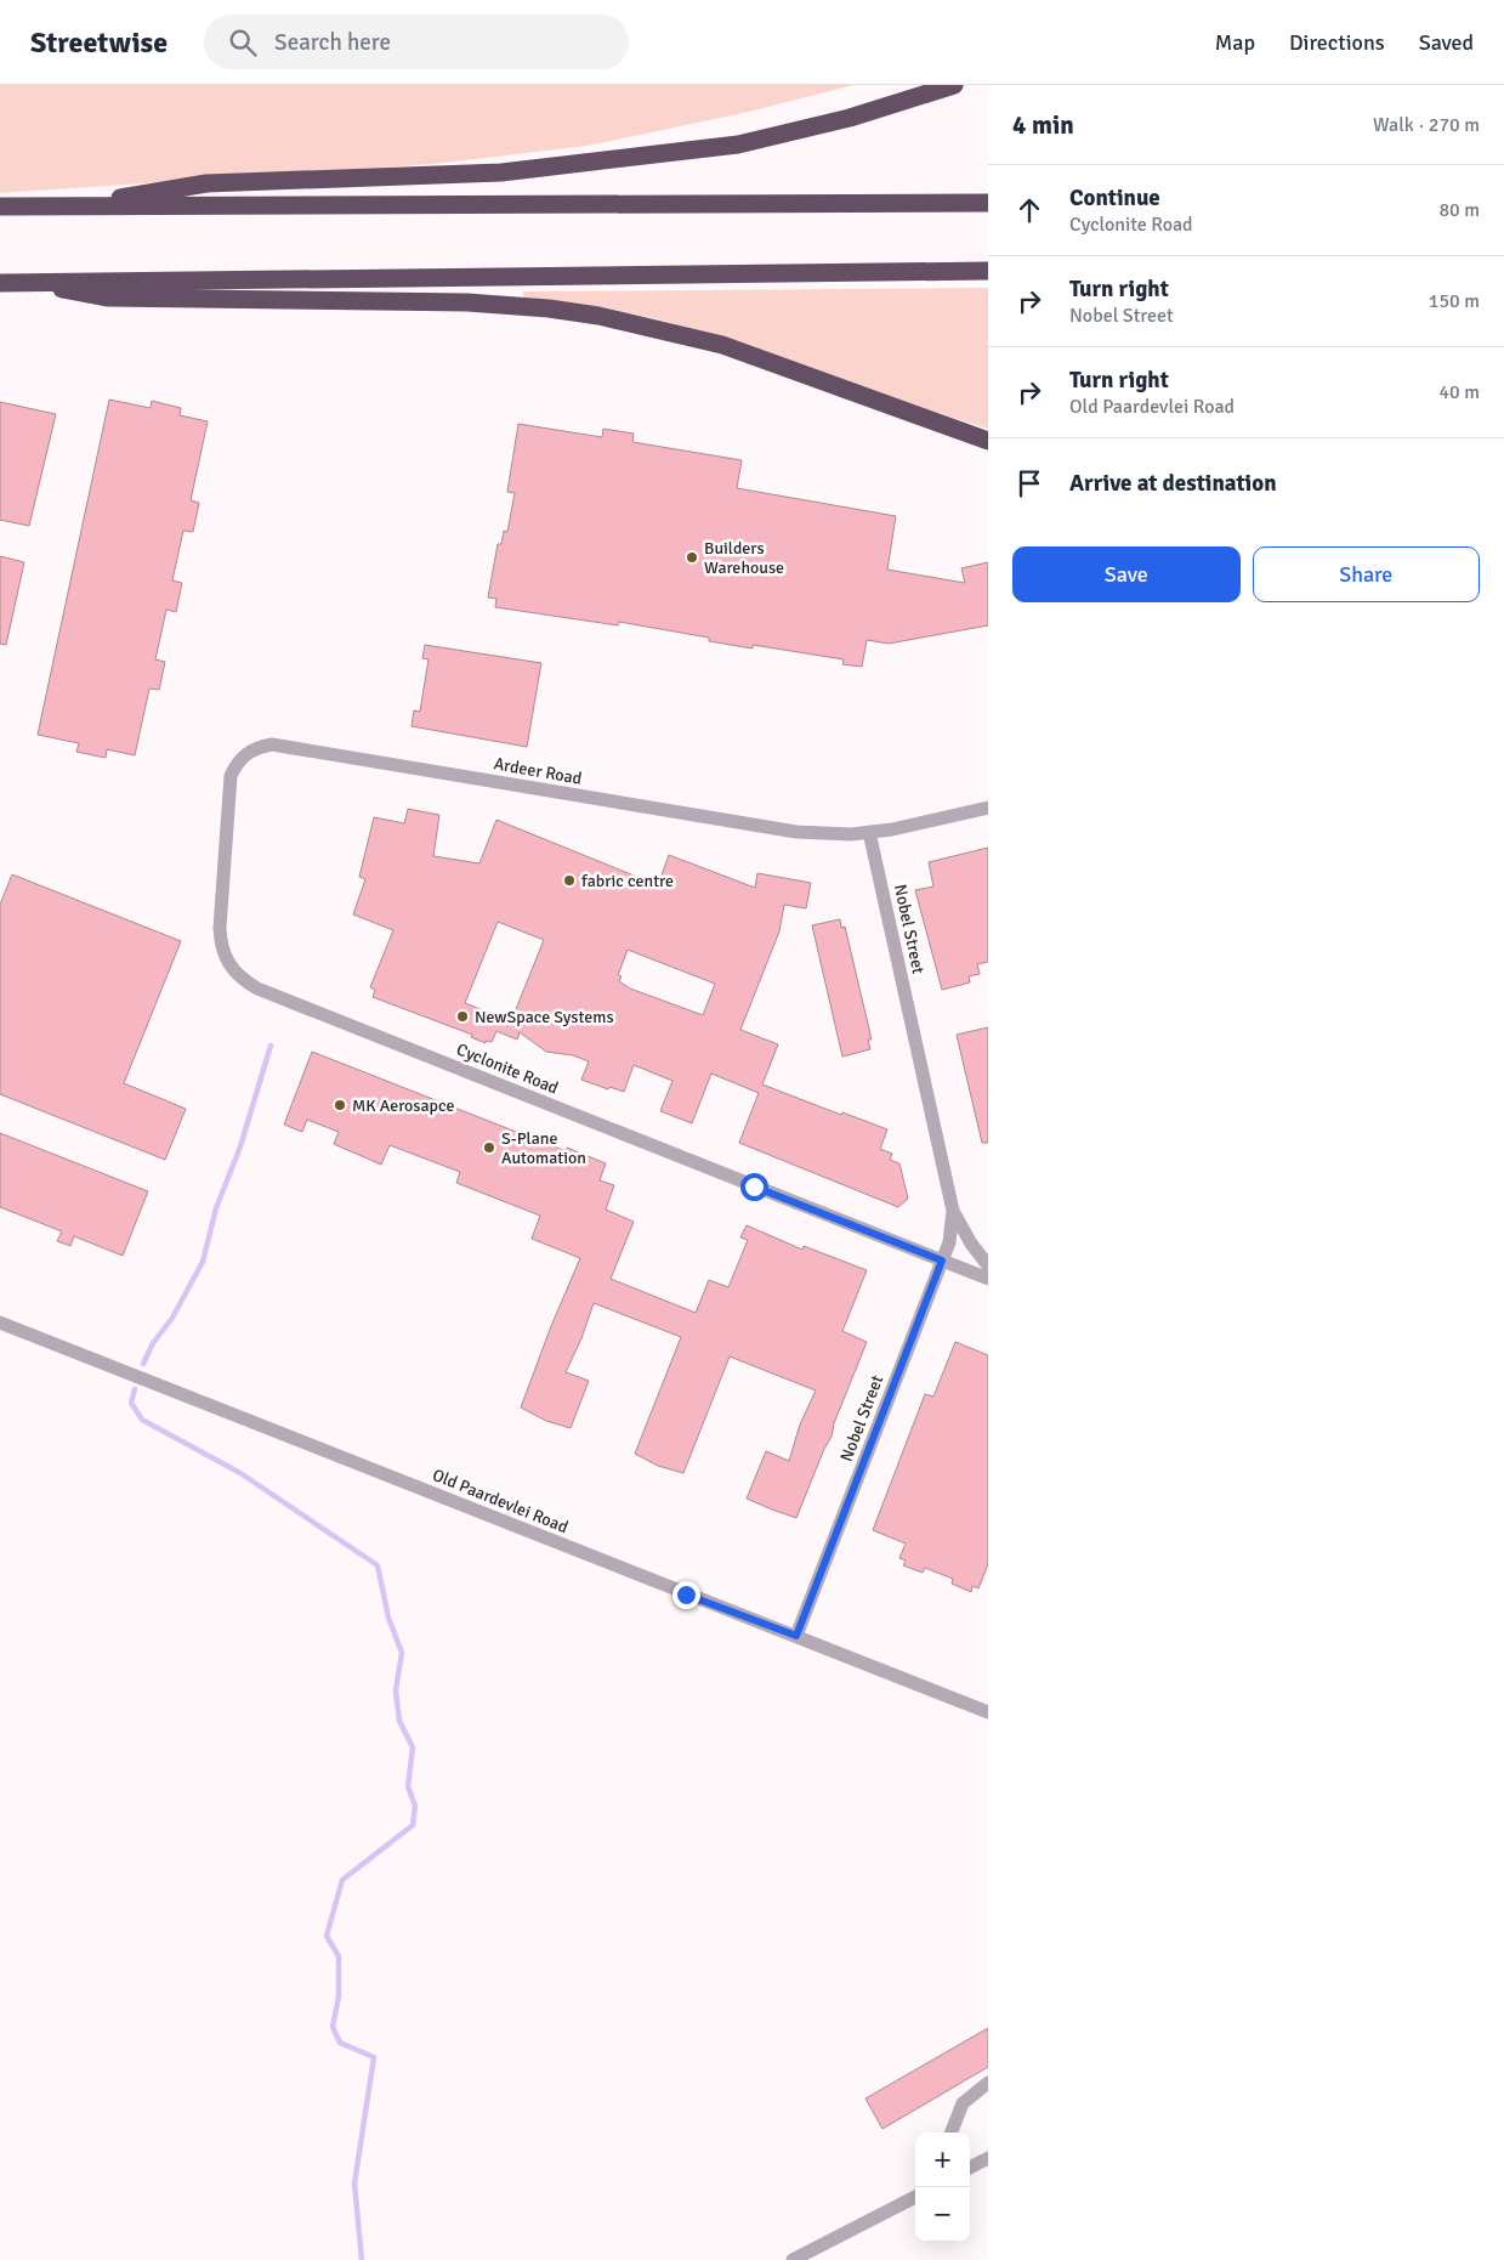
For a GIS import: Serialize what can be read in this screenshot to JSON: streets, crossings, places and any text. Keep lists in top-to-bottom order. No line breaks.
{"streets":{"street":["Ardeer Road","Nobel Street","Cyclonite Road","Old Paardevlei Road"]},"crossings":[["Ardeer Road","Nobel Street"],["Ardeer Road","Cyclonite Road"],["Nobel Street","Cyclonite Road"],["Nobel Street","Old Paardevlei Road"]],"places":["Builders Warehouse","fabric centre","NewSpace Systems","MK Aerosapce","S-Plane Automation"],"page":{"header":"Streetwise","search":"Search here","nav":["Map","Directions","Saved"],"heading":["4 min","Walk · 270 m"],"list":[["Continue","Cyclonite Road","80 m"],["Turn right","Nobel Street","150 m"],["Turn right","Old Paardevlei Road","40 m"],"Arrive at destination"],"buttons":["Save","Share"],"map_buttons":["+","−"]}}
